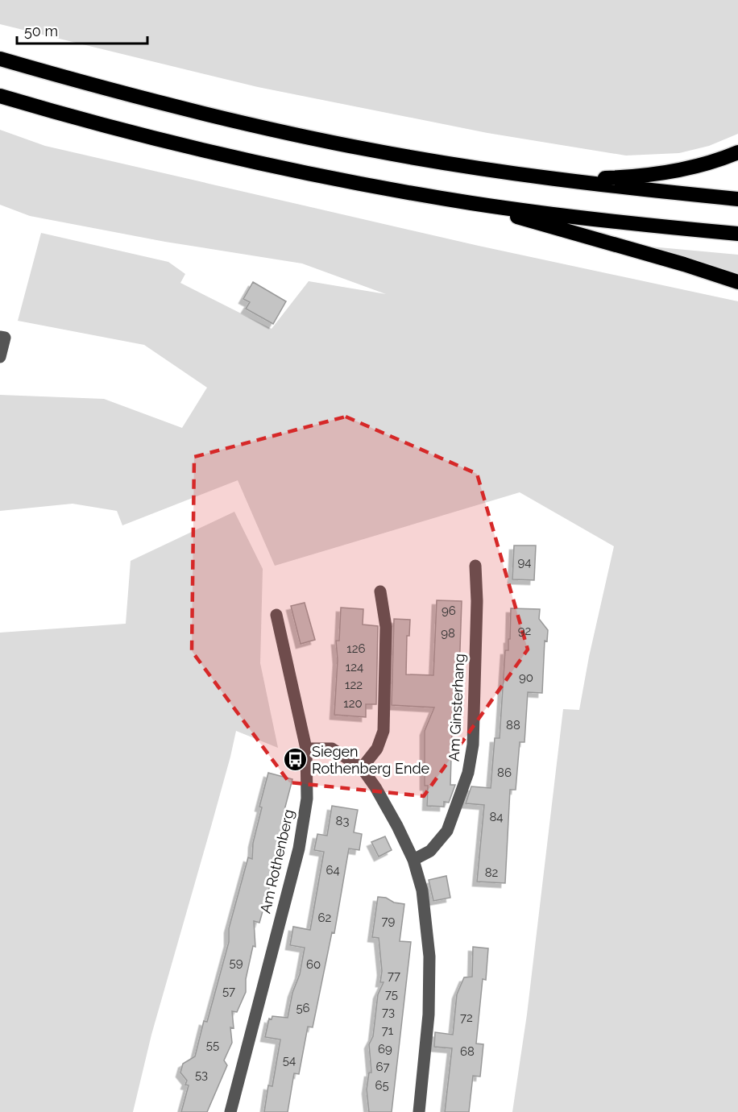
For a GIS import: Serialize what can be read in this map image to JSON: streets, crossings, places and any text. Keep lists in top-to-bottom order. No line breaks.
{"streets":{"street":["Am Ginsterhang","Am Rothenberg"]},"places":{"bus stop":["Siegen Rothenberg Ende"]},"house_numbers":["94","96","92","98","126","124","90","122","120","88","86","84","83","64","82","62","79","59","60","77","57","75","56","73","72","71","55","69","68","54","67","53","65"],"scale_bar":"50 m"}
